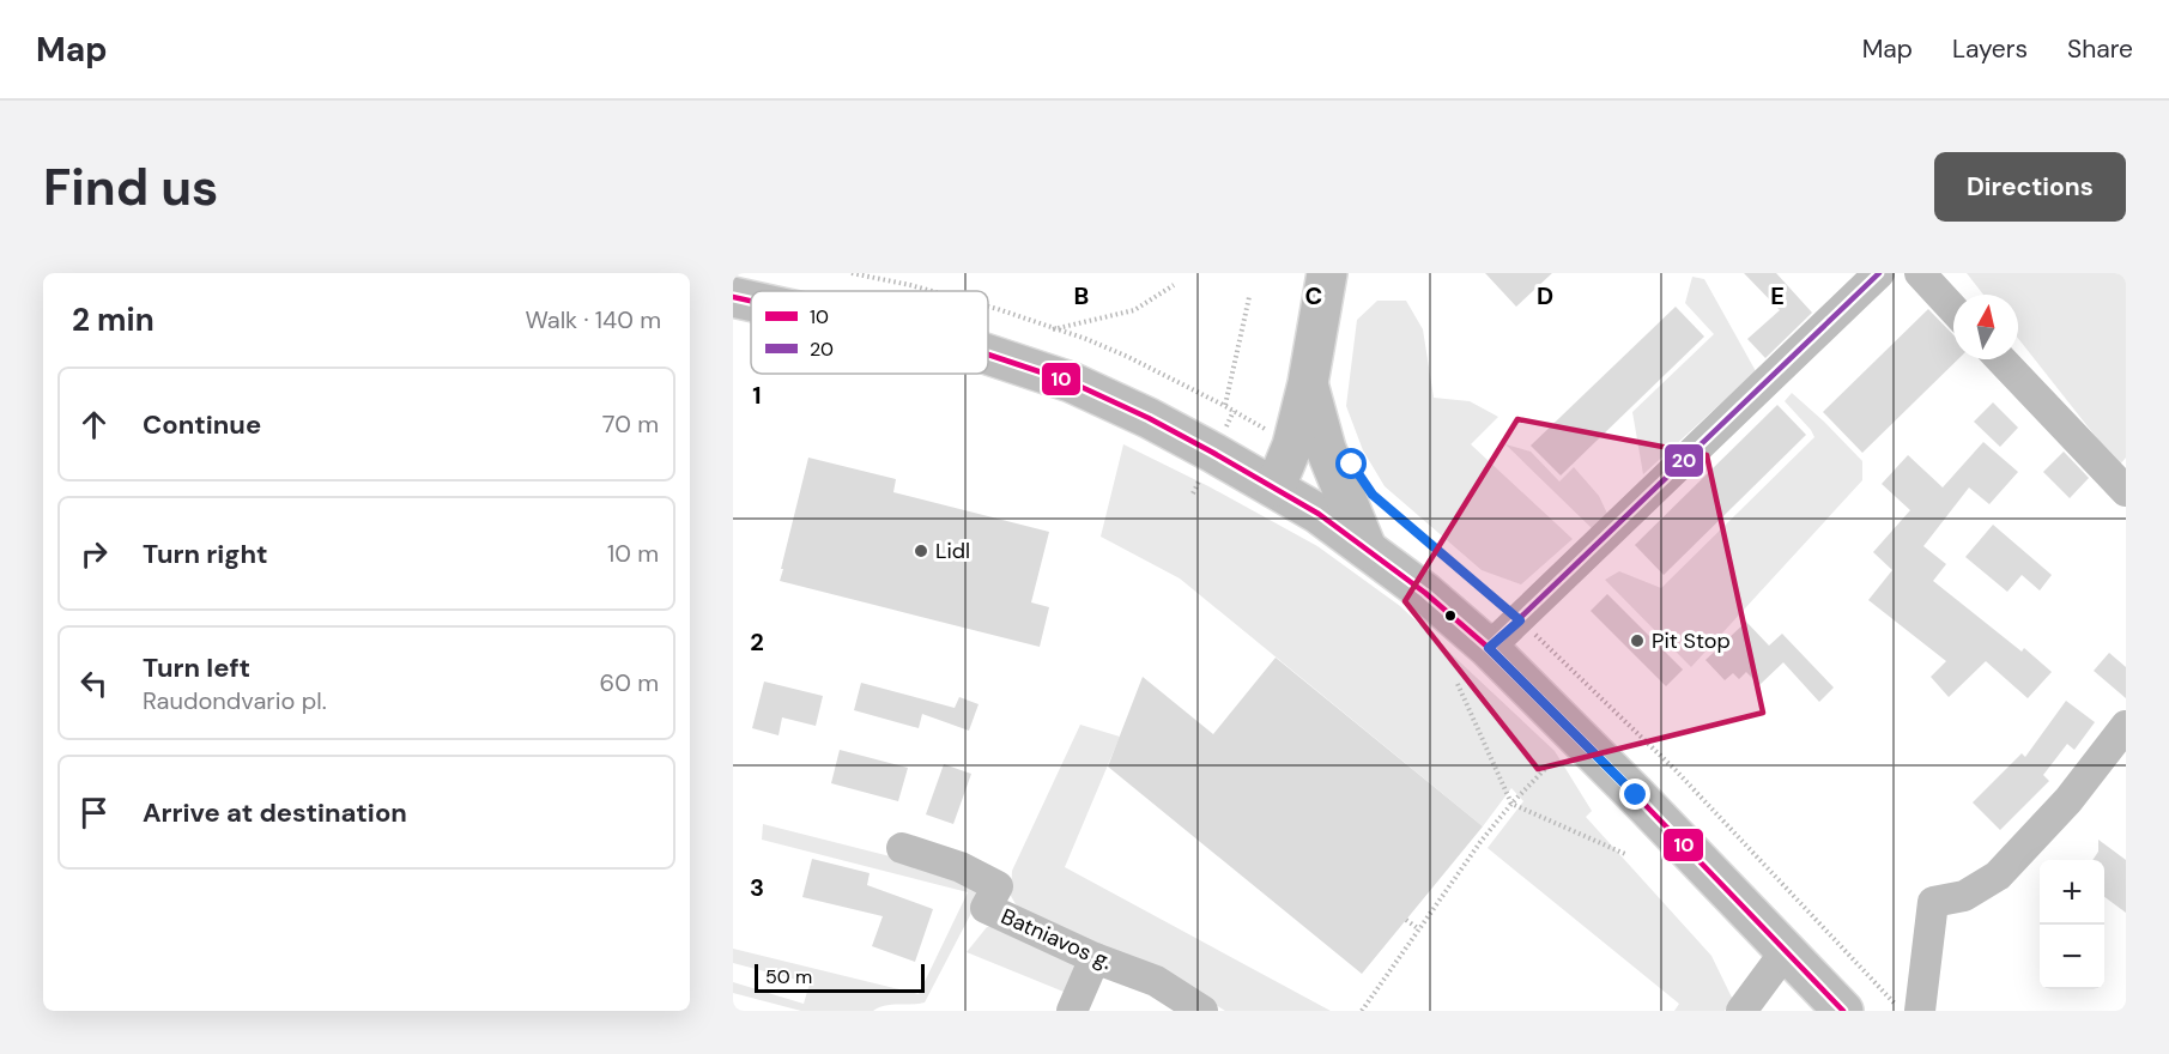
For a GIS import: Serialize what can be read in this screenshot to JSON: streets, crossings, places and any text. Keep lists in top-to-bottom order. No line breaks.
{"streets":{"street":["Batniavos g."]},"places":["Lidl","Pit Stop"],"lines":["transit line 20","transit line 10"],"legend":["10","20"],"scale_bar":"50 m","north":"top","page":{"header":"Map","nav":["Map","Layers","Share"],"buttons":"Directions","title":"Find us","heading":["2 min","Walk · 140 m"],"list":[["Continue","70 m"],["Turn right","10 m"],["Turn left","Raudondvario pl.","60 m"],"Arrive at destination"],"map_buttons":["+","−"],"scale":"50 m"},"grid":{"columns":["B","C","D","E"],"rows":["1","2","3"]}}
